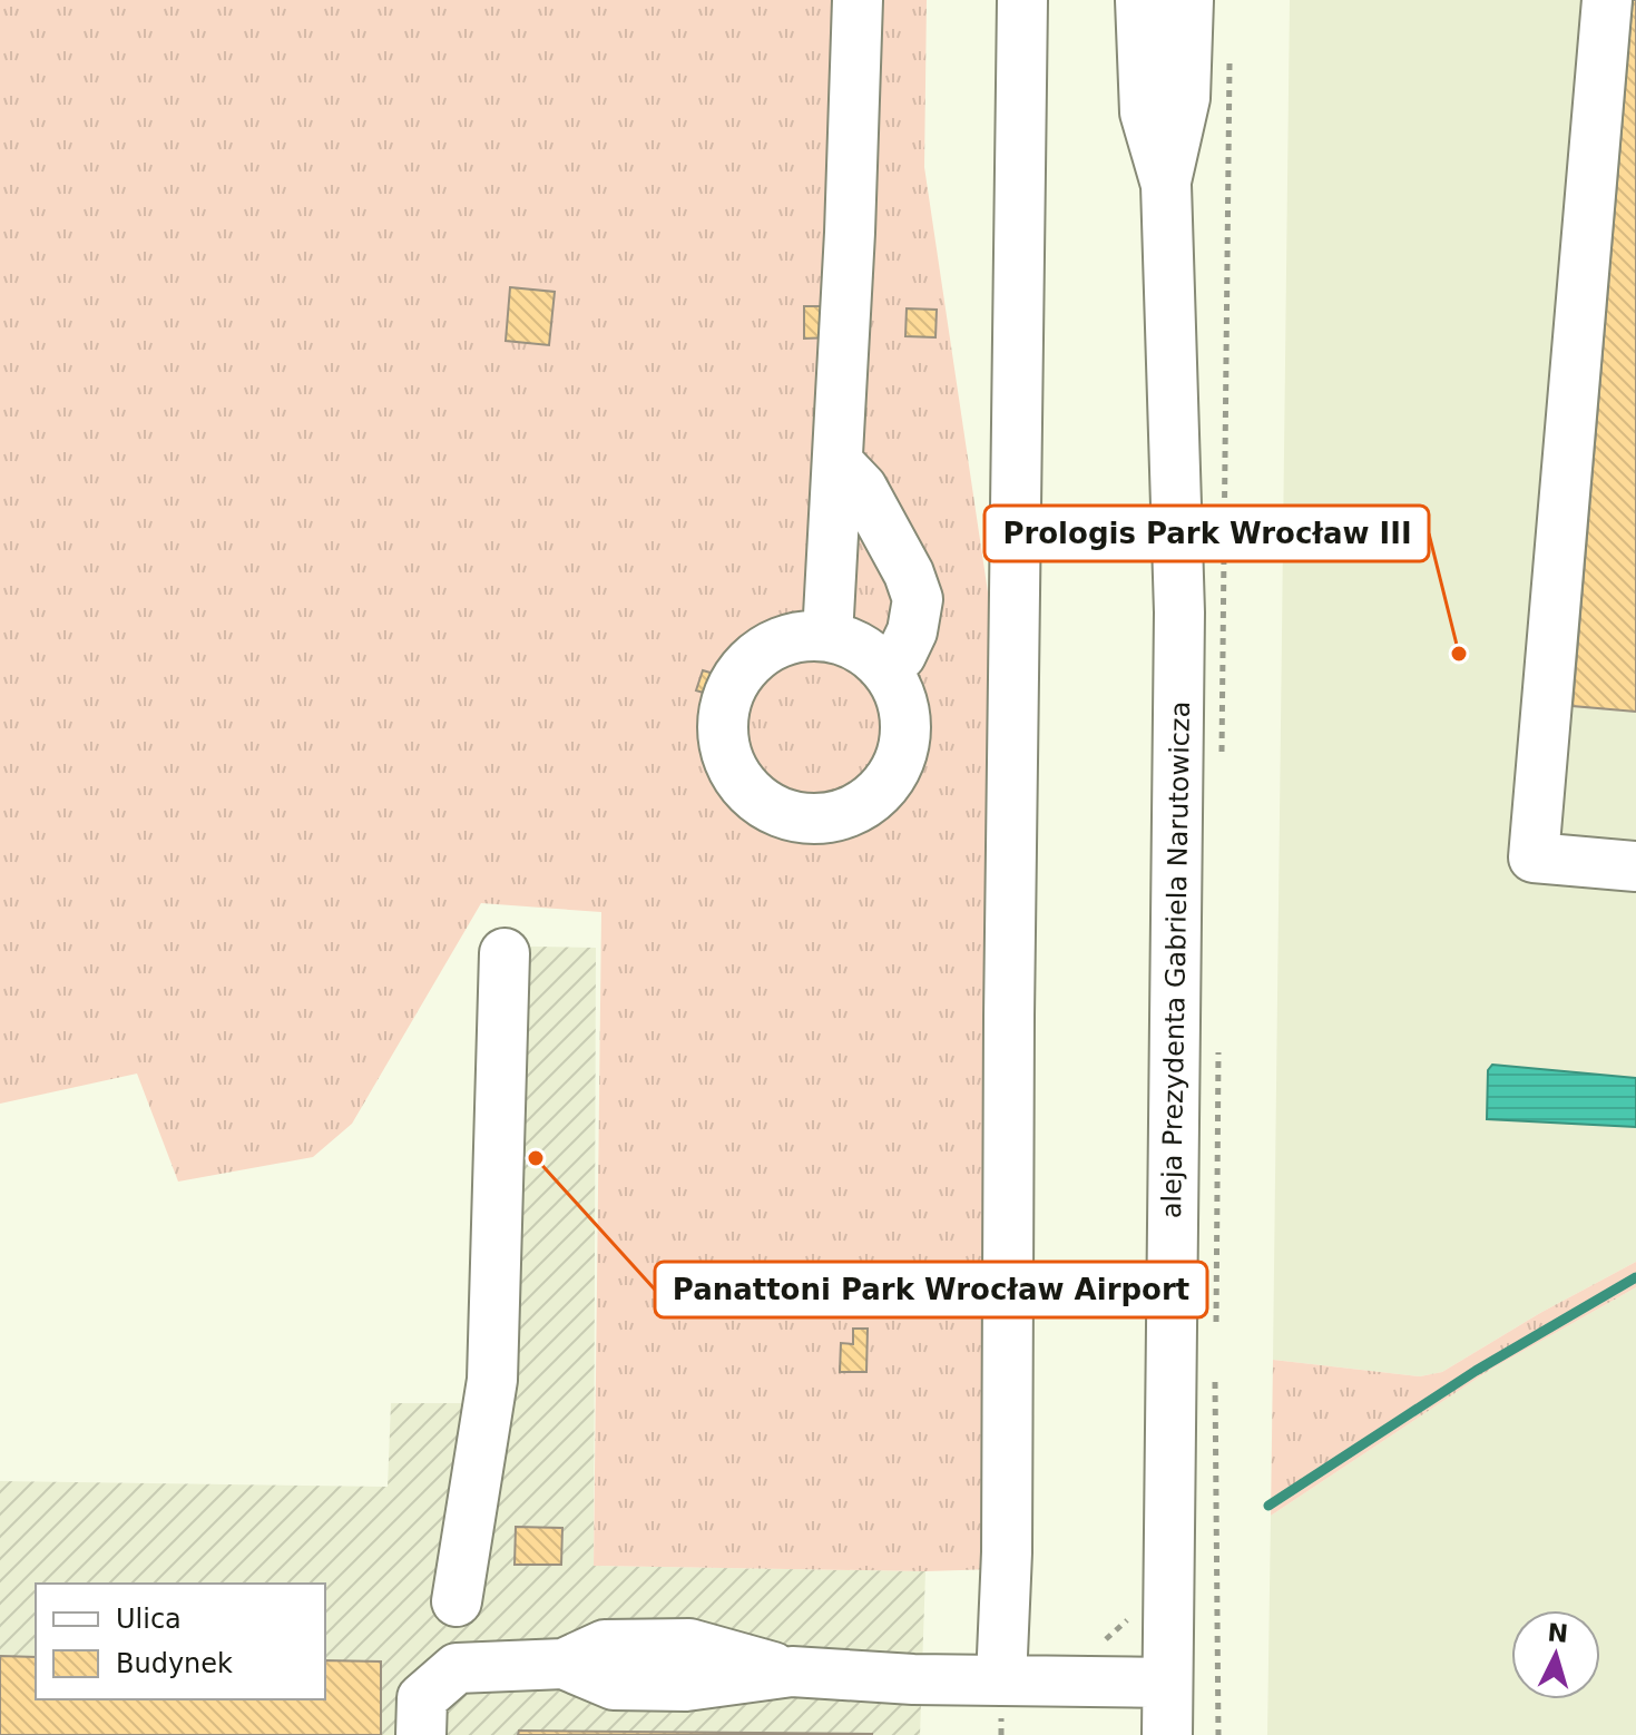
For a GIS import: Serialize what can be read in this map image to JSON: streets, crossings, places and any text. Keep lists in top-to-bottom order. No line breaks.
{"streets":{"street":["aleja Prezydenta Gabriela Narutowicza"]},"places":["Prologis Park Wrocław III","Panattoni Park Wrocław Airport"],"legend":["Ulica","Budynek"],"north":"top"}
